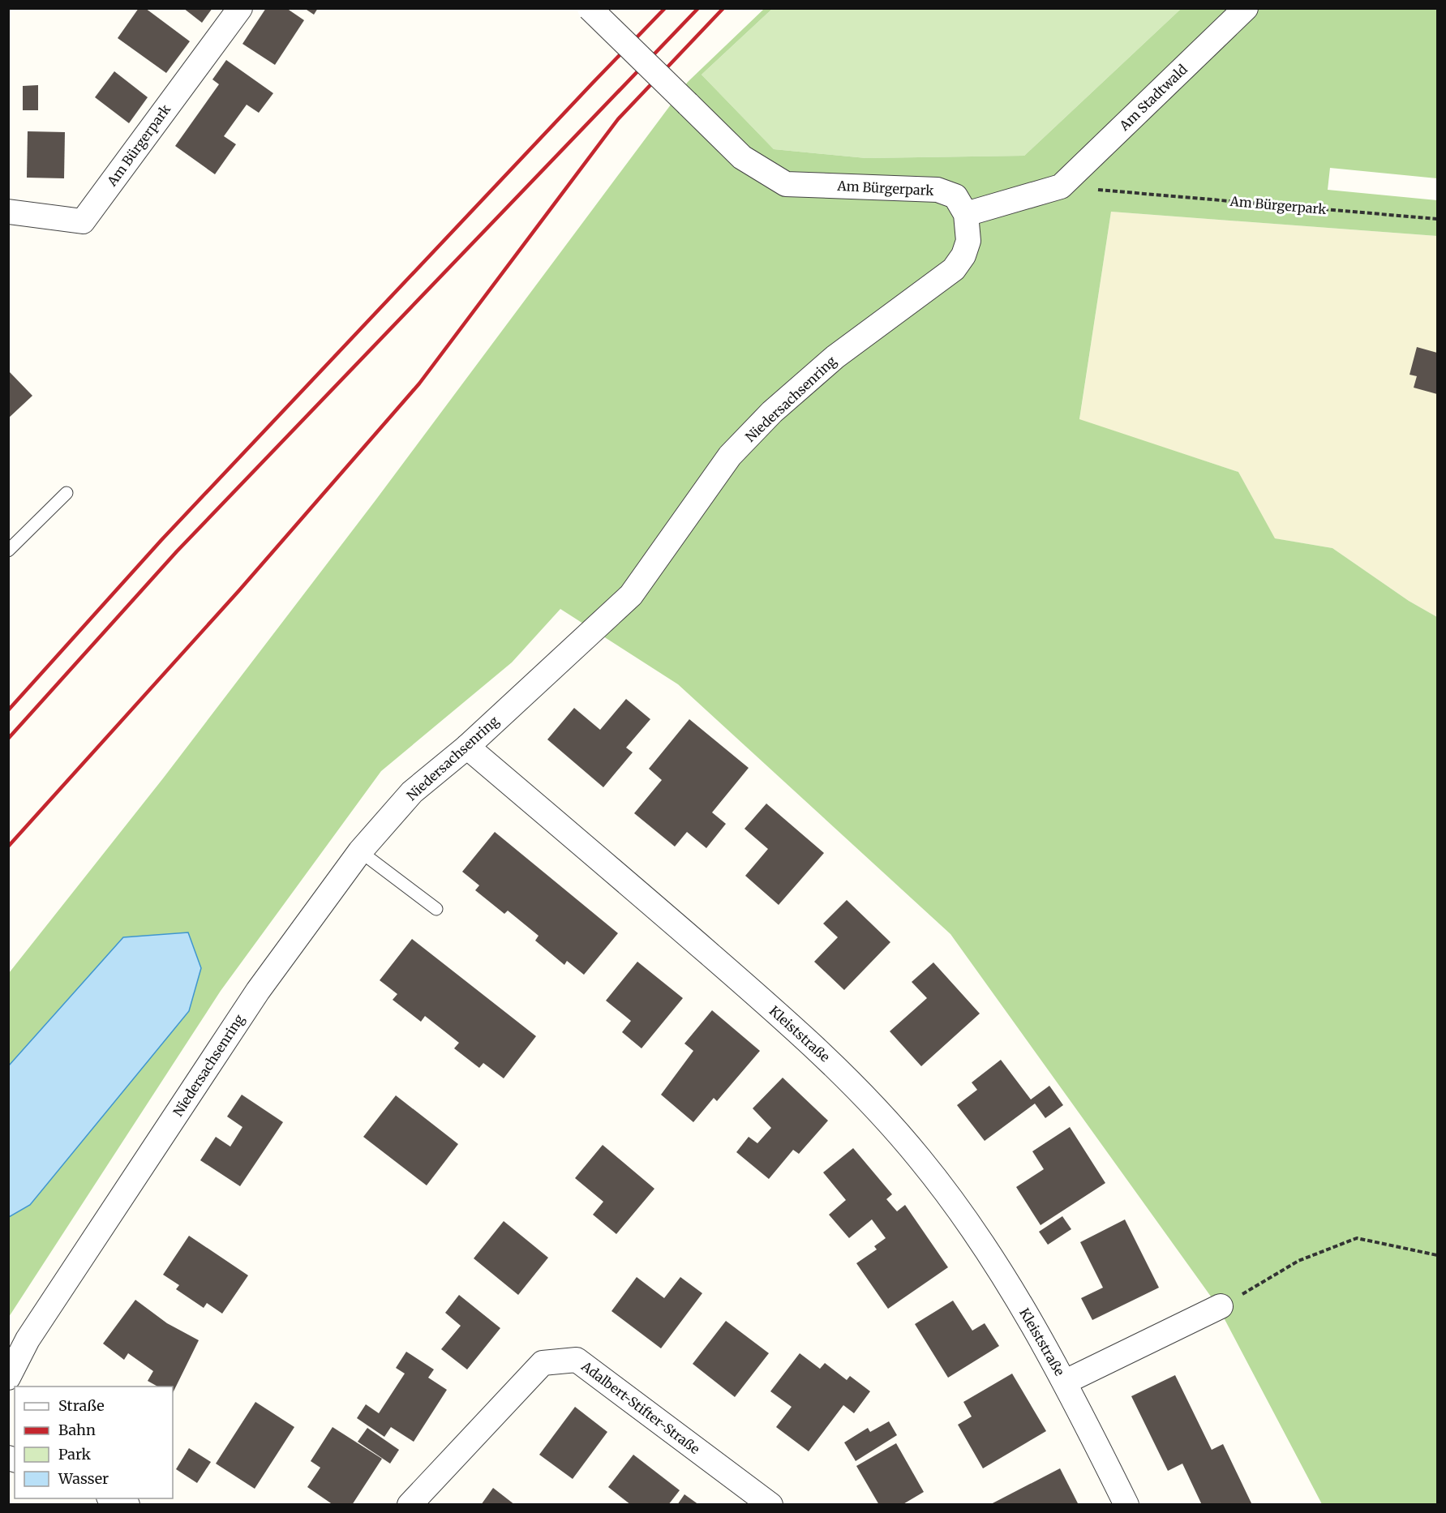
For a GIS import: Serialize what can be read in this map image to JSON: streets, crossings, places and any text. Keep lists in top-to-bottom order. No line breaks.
{"streets":{"street":["Am Stadtwald","Am Bürgerpark","Niedersachsenring","Kleiststraße","Adalbert-Stifter-Straße"]},"crossings":[["Am Stadtwald","Am Bürgerpark"],["Am Bürgerpark","Niedersachsenring"],["Niedersachsenring","Kleiststraße"]],"legend":["Straße","Bahn","Park","Wasser"]}
